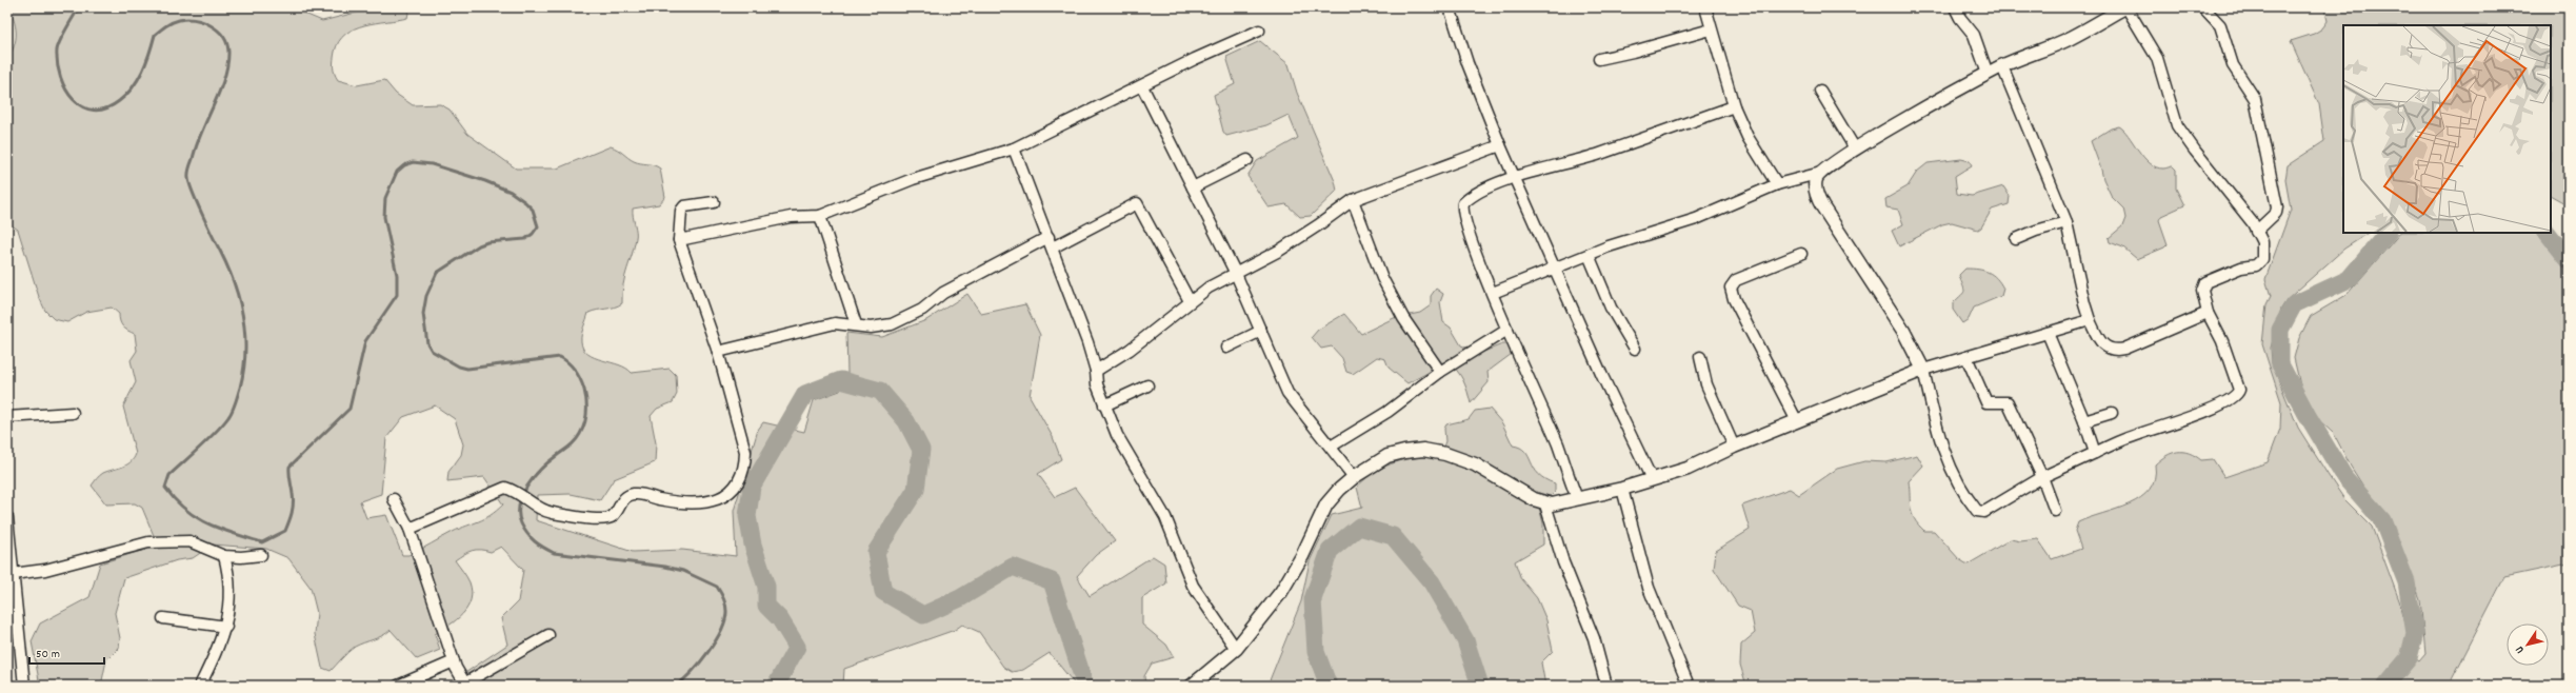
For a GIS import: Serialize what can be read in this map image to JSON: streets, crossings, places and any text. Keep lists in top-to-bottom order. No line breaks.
{"scale_bar":"50 m","north":"bottom left"}
